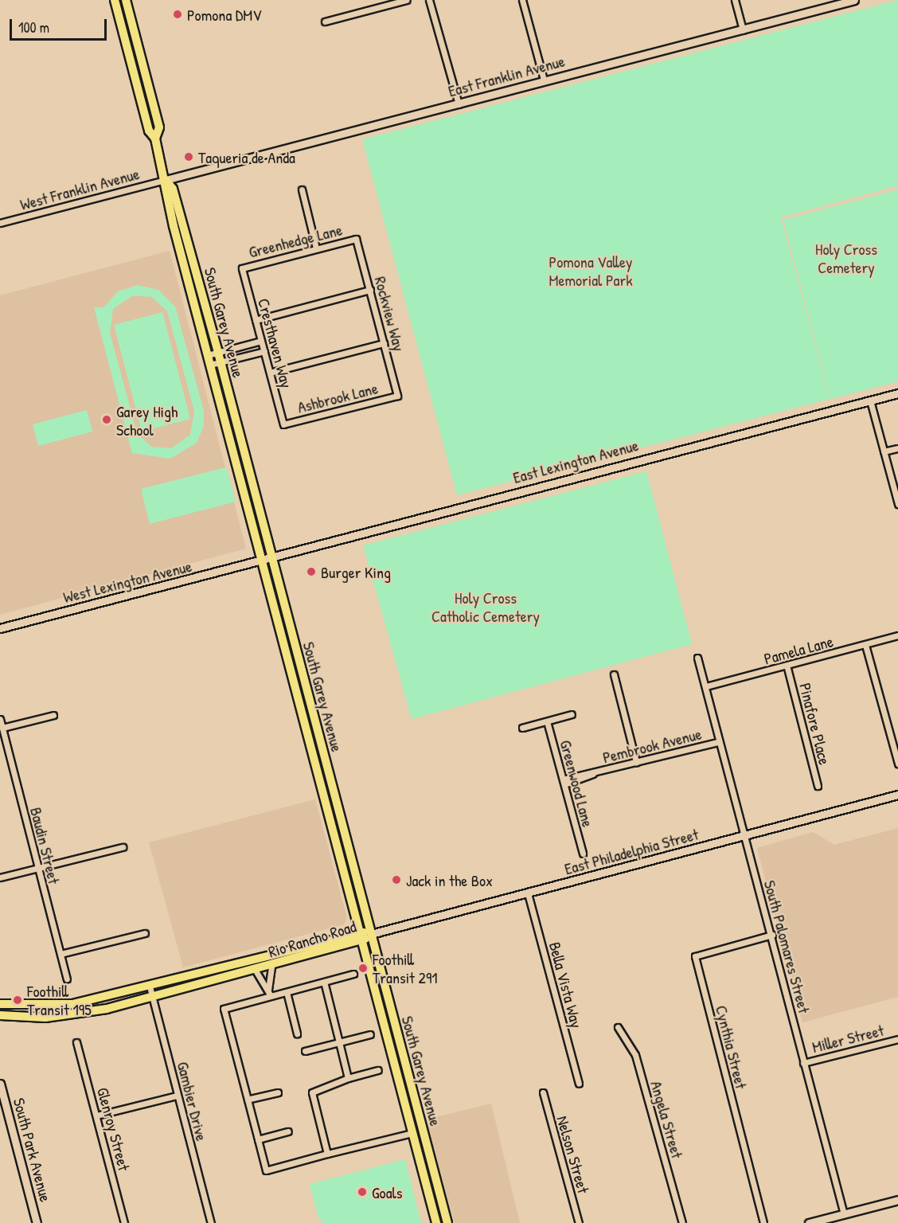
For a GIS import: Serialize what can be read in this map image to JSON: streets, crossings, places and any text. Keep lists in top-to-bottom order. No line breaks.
{"streets":{"main road":["South Garey Avenue","Rio Rancho Road"],"street":["East Franklin Avenue","West Franklin Avenue","Greenhedge Lane","Rockview Way","Cresthaven Way","Ashbrook Lane","East Lexington Avenue","West Lexington Avenue","Pamela Lane","Pinafore Place","Pembrook Avenue","Greenwood Lane","Baudin Street","East Philadelphia Street","South Palomares Street","Bella Vista Way","Miller Street","Cynthia Street","Gambier Drive","Angela Street","Glenroy Street","South Park Avenue","Nelson Street"]},"crossings":[["East Franklin Avenue","West Franklin Avenue"],["East Franklin Avenue","South Garey Avenue"],["West Franklin Avenue","South Garey Avenue"],["Greenhedge Lane","Rockview Way"],["Greenhedge Lane","Cresthaven Way"],["Rockview Way","Ashbrook Lane"],["South Garey Avenue","East Lexington Avenue"],["South Garey Avenue","West Lexington Avenue"],["South Garey Avenue","East Philadelphia Street"],["South Garey Avenue","Rio Rancho Road"],["Cresthaven Way","Ashbrook Lane"],["East Lexington Avenue","West Lexington Avenue"],["Pamela Lane","Pinafore Place"],["Pamela Lane","South Palomares Street"],["Pembrook Avenue","Greenwood Lane"],["Pembrook Avenue","South Palomares Street"],["East Philadelphia Street","Rio Rancho Road"],["East Philadelphia Street","South Palomares Street"],["East Philadelphia Street","Bella Vista Way"],["Rio Rancho Road","Gambier Drive"],["South Palomares Street","Miller Street"],["South Palomares Street","Cynthia Street"]],"parks":["Holy Cross Cemetery","Pomona Valley Memorial Park","Holy Cross Catholic Cemetery"],"places":["Pomona DMV","Taqueria de Anda","Garey High School","Burger King","Jack in the Box","Foothill Transit 291","Foothill Transit 195","Goals"],"scale_bar":"100 m"}
